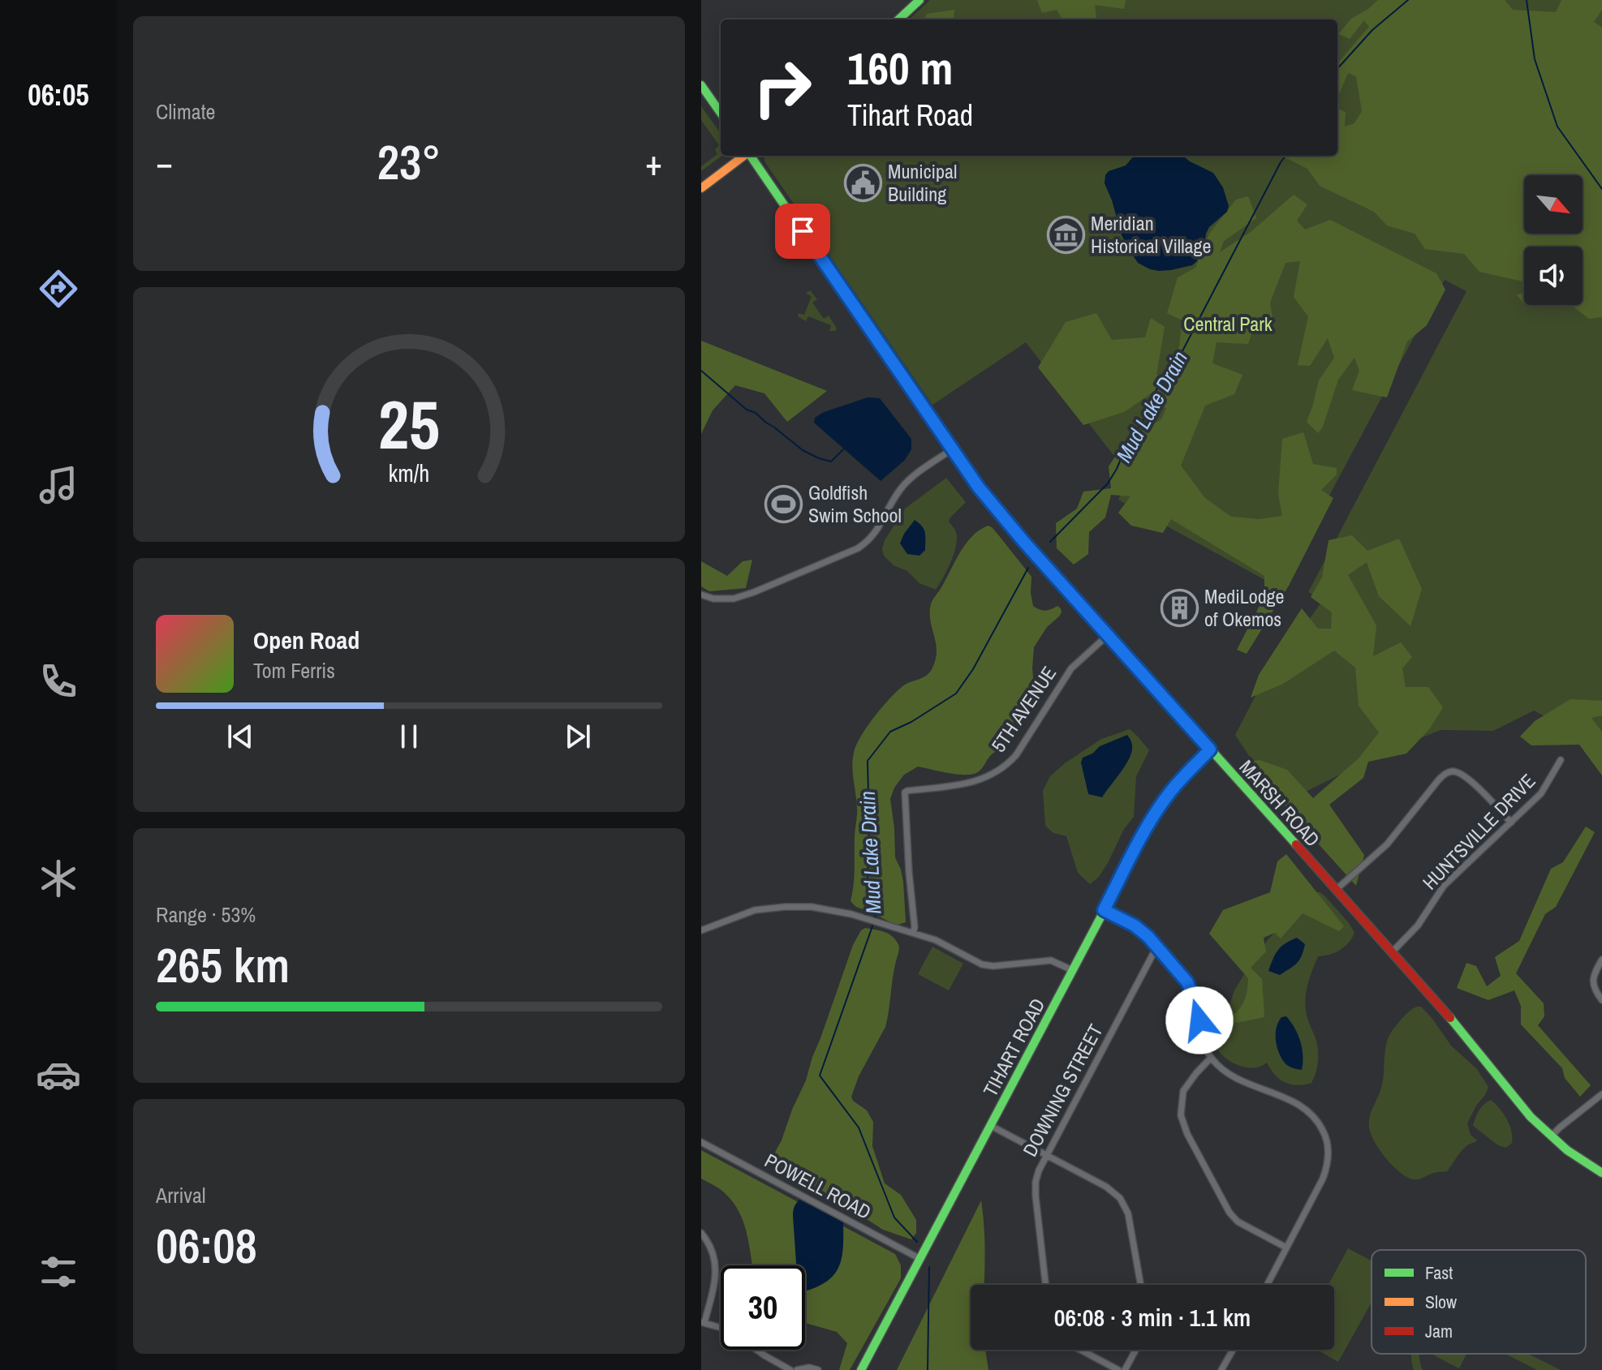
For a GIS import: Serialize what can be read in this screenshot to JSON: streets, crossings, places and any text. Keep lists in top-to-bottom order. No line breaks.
{"streets":{"main road":["MARSH ROAD","TIHART ROAD"],"street":["5TH AVENUE","HUNTSVILLE DRIVE","DOWNING STREET","POWELL ROAD"]},"crossings":[["5TH AVENUE","MARSH ROAD"],["MARSH ROAD","HUNTSVILLE DRIVE"],["MARSH ROAD","TIHART ROAD"],["TIHART ROAD","POWELL ROAD"]],"water":["Mud Lake Drain"],"parks":["Central Park"],"places":{"public building":["Municipal Building"],"museum":["Meridian Historical Village"],"sports":["Goldfish Swim School"],"building":["MediLodge of Okemos"]},"legend":["Fast","Slow","Jam"],"north":"bottom right","page":{"tabs":"06:05","tile":["Climate",["Range · 53%","265 km"],["Arrival","06:08"]],"turn":["160 m","Tihart Road"],"heat":["−","23°","+"],"song":["Open Road","Tom Ferris"],"limit":"30","trip":"06:08 · 3 min · 1.1 km","gauge":["25","km/h"]}}
